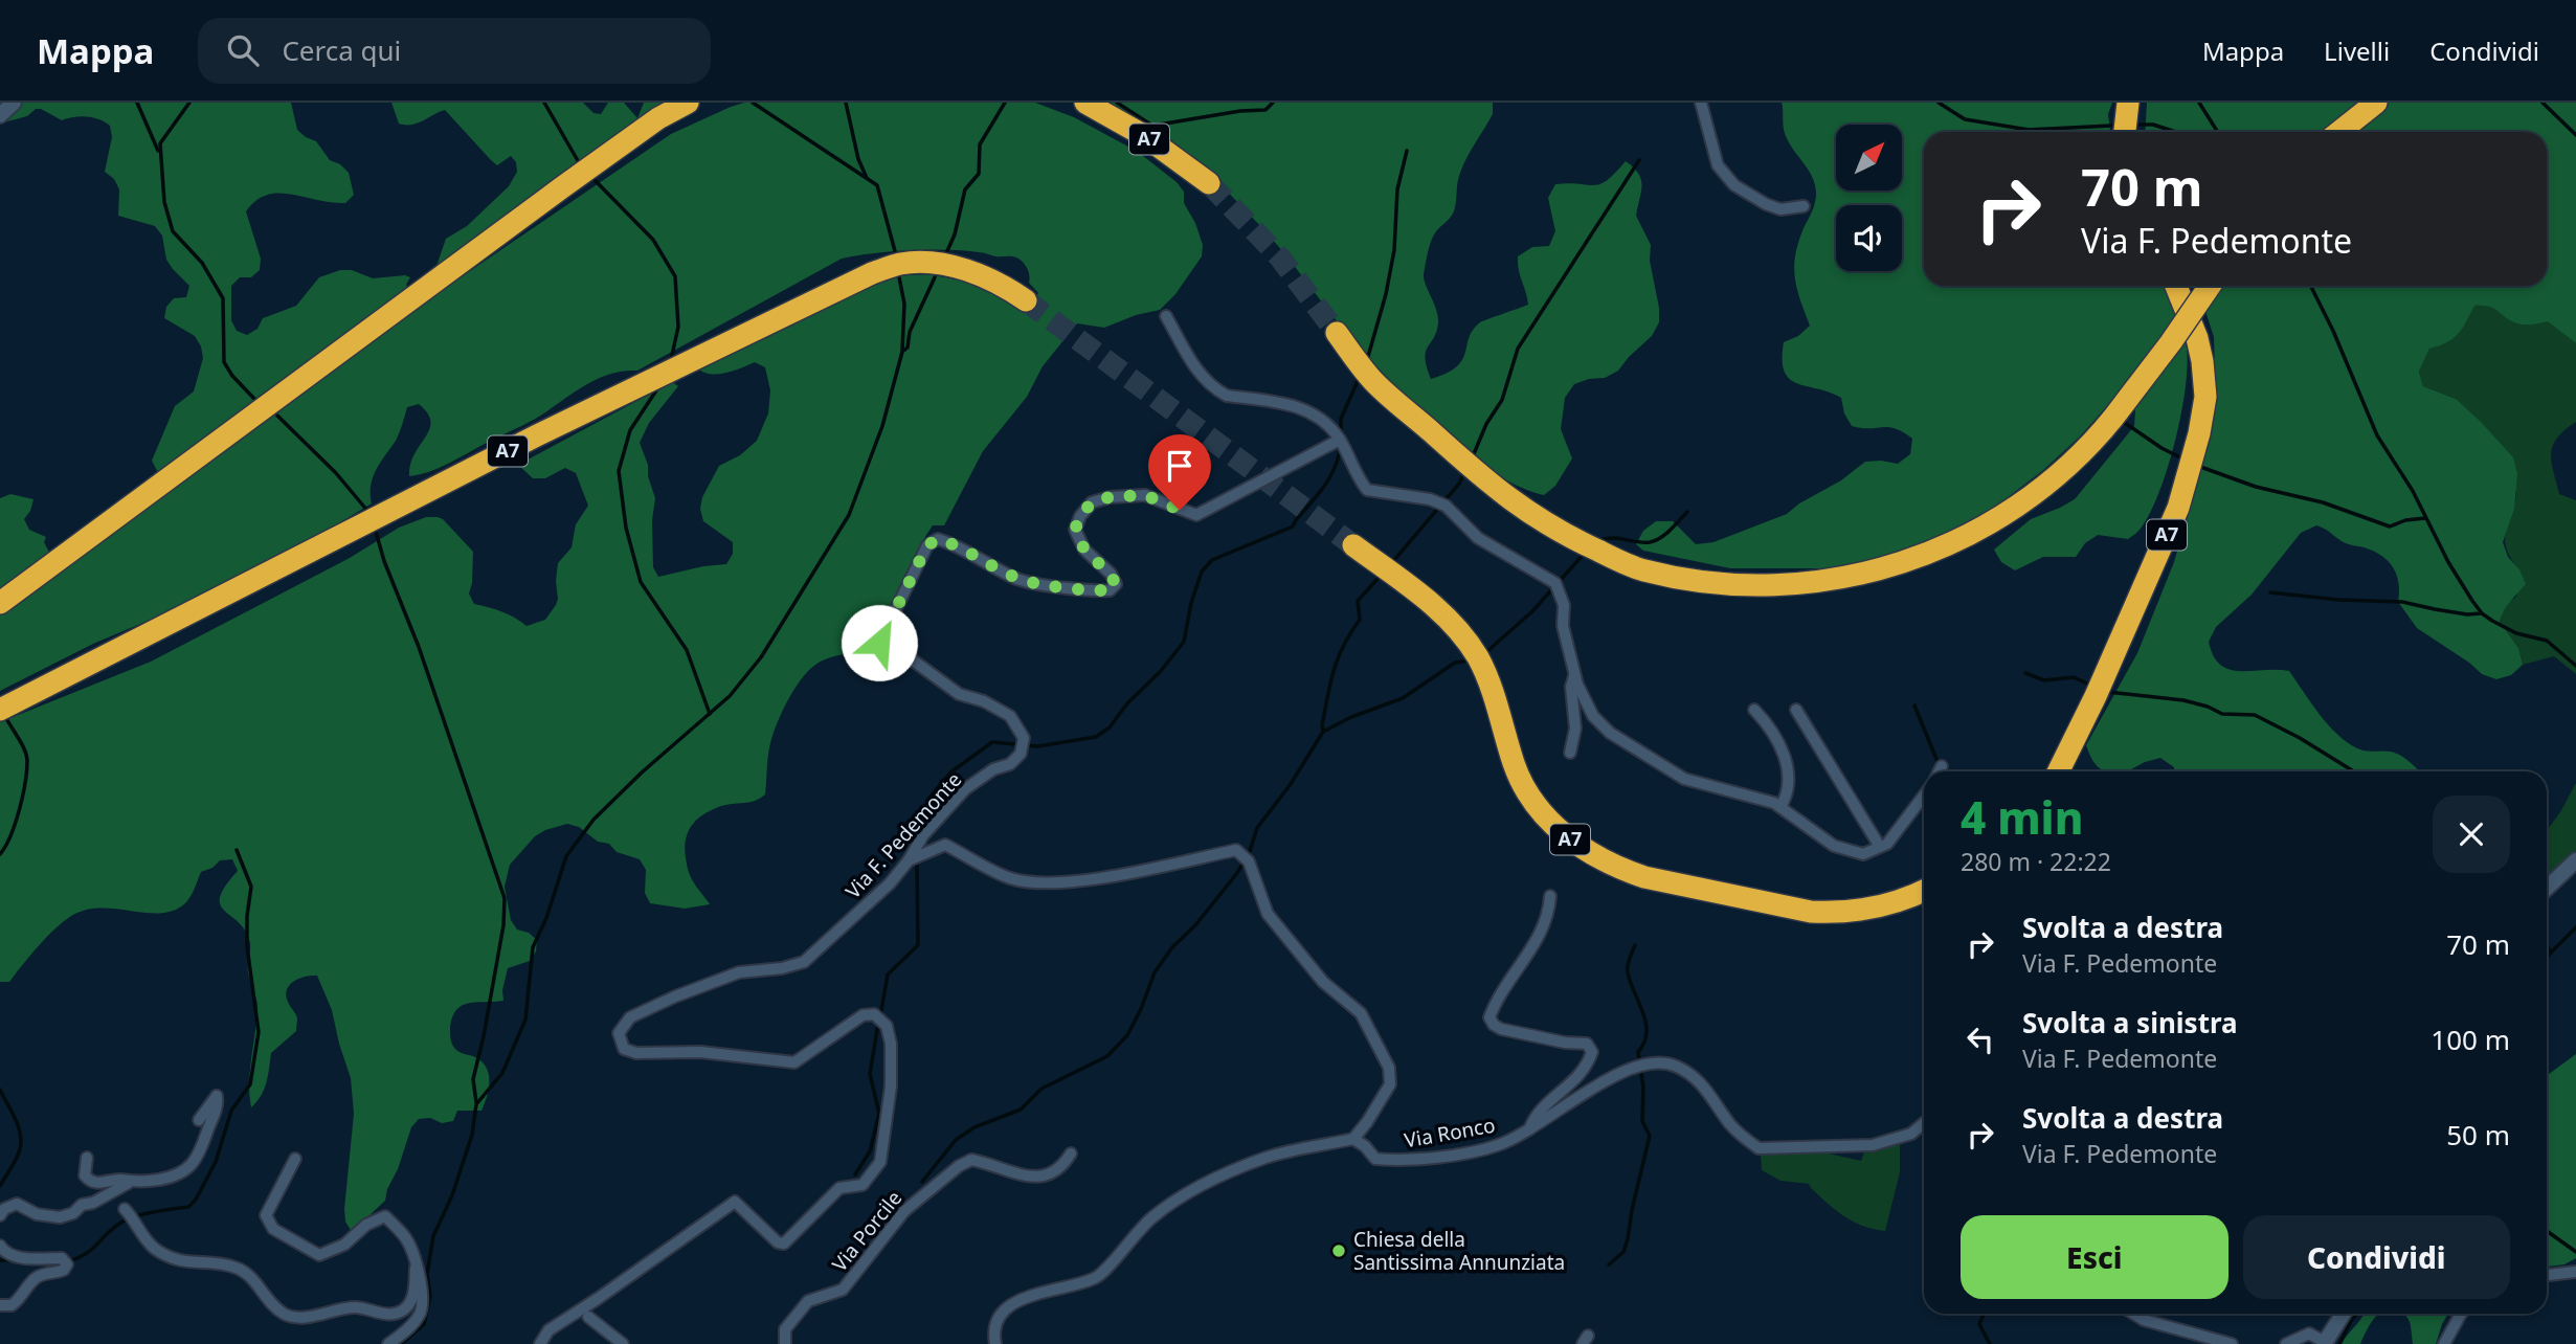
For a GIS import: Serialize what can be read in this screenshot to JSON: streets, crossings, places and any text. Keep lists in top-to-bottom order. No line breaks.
{"streets":{"highway":["A7"],"street":["Via F. Pedemonte","Via Ronco","Via Porcile"]},"places":["Chiesa della Santissima Annunziata"],"north":"top right","page":{"header":"Mappa","search":"Cerca qui","nav":["Mappa","Livelli","Condividi"],"turn":["70 m","Via F. Pedemonte"],"heading":["4 min","280 m · 22:22"],"list":[{"name":"Svolta a destra","note":"Via F. Pedemonte","value":"70 m"},{"name":"Svolta a sinistra","note":"Via F. Pedemonte","value":"100 m"},{"name":"Svolta a destra","note":"Via F. Pedemonte","value":"50 m"}],"buttons":["Esci","Condividi"]}}
